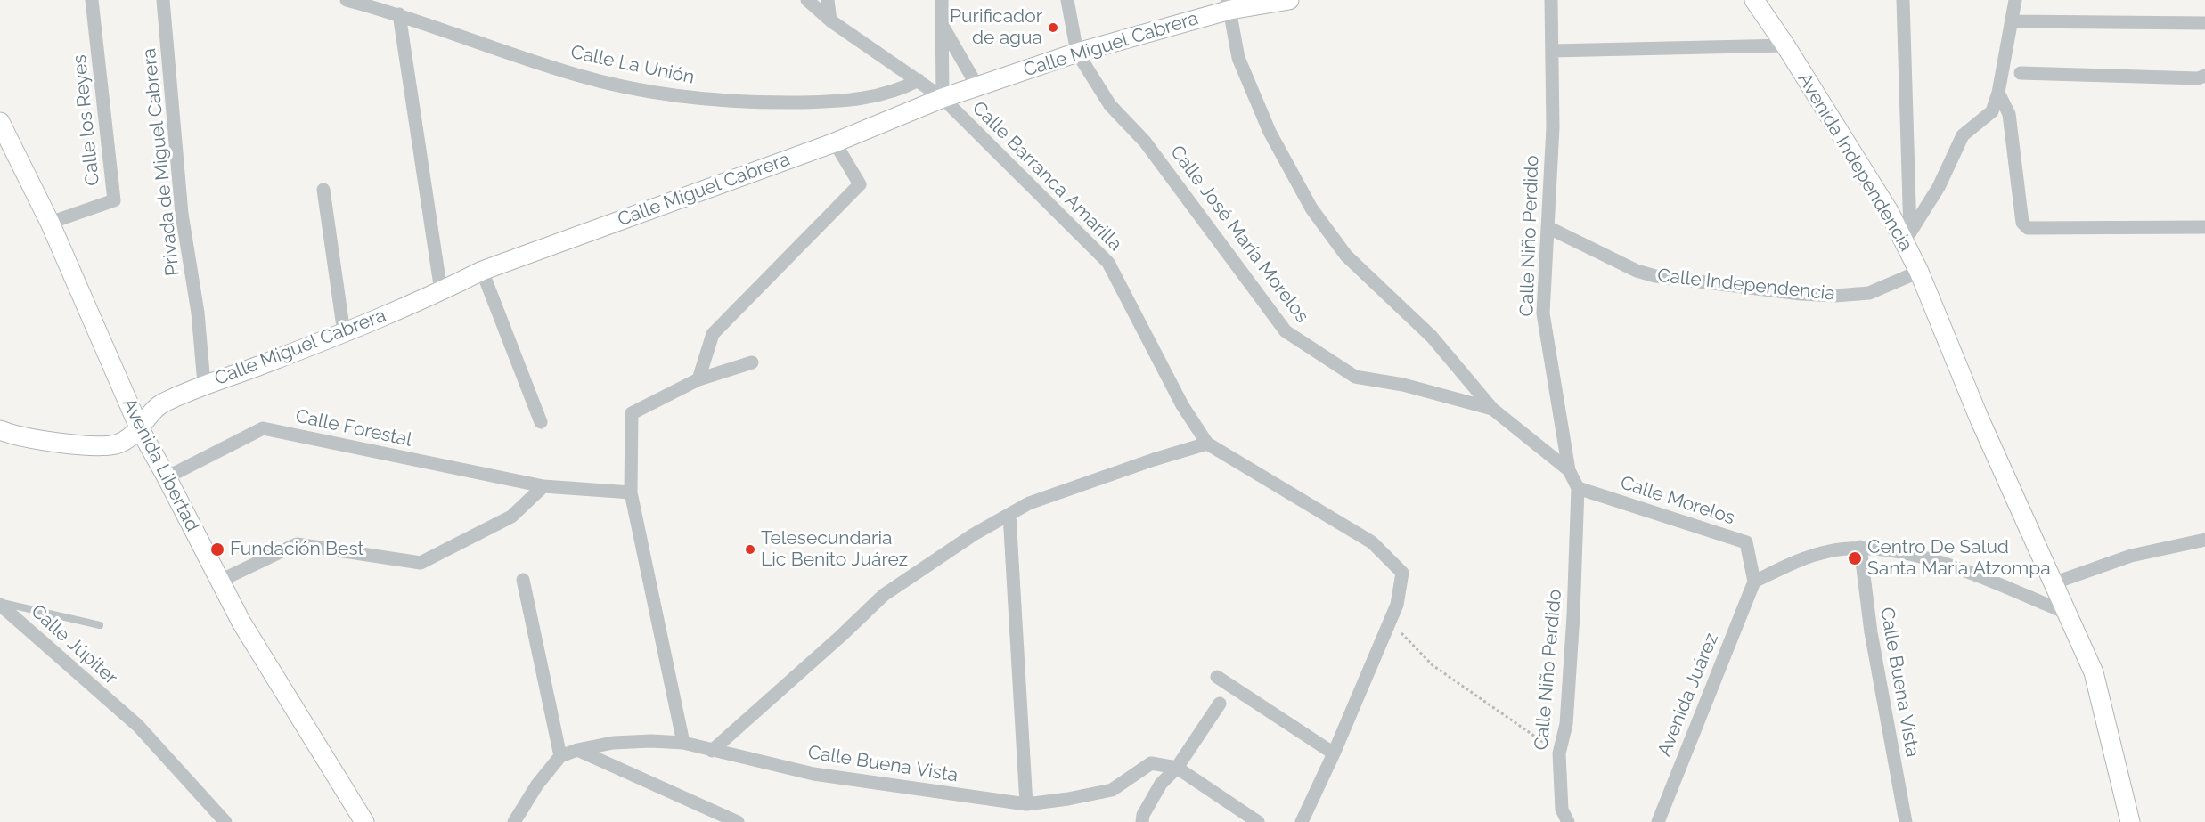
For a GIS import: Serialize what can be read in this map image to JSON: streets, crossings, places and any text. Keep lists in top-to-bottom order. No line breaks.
{"streets":{"street":["Calle Miguel Cabrera","Calle La Unión","Calle los Reyes","Privada de Miguel Cabrera","Avenida Independencia","Calle Barranca Amarilla","Calle José María Morelos","Calle Niño Perdido","Calle Independencia","Calle Forestal","Avenida Libertad","Calle Morelos","Calle Júpiter","Calle Buena Vista","Avenida Juárez"]},"crossings":[["Calle Miguel Cabrera","Privada de Miguel Cabrera"],["Calle Miguel Cabrera","Calle Barranca Amarilla"],["Calle Miguel Cabrera","Calle José María Morelos"],["Calle Miguel Cabrera","Avenida Libertad"],["Calle La Unión","Calle Barranca Amarilla"],["Calle los Reyes","Avenida Libertad"],["Avenida Independencia","Calle Independencia"],["Calle Niño Perdido","Calle Independencia"],["Calle Niño Perdido","Calle Morelos"],["Calle Forestal","Avenida Libertad"],["Calle Morelos","Avenida Juárez"]],"places":["Purificador de agua","Fundación Best","Telesecundaria Lic Benito Juárez","Centro De Salud Santa Maria Atzompa"]}
